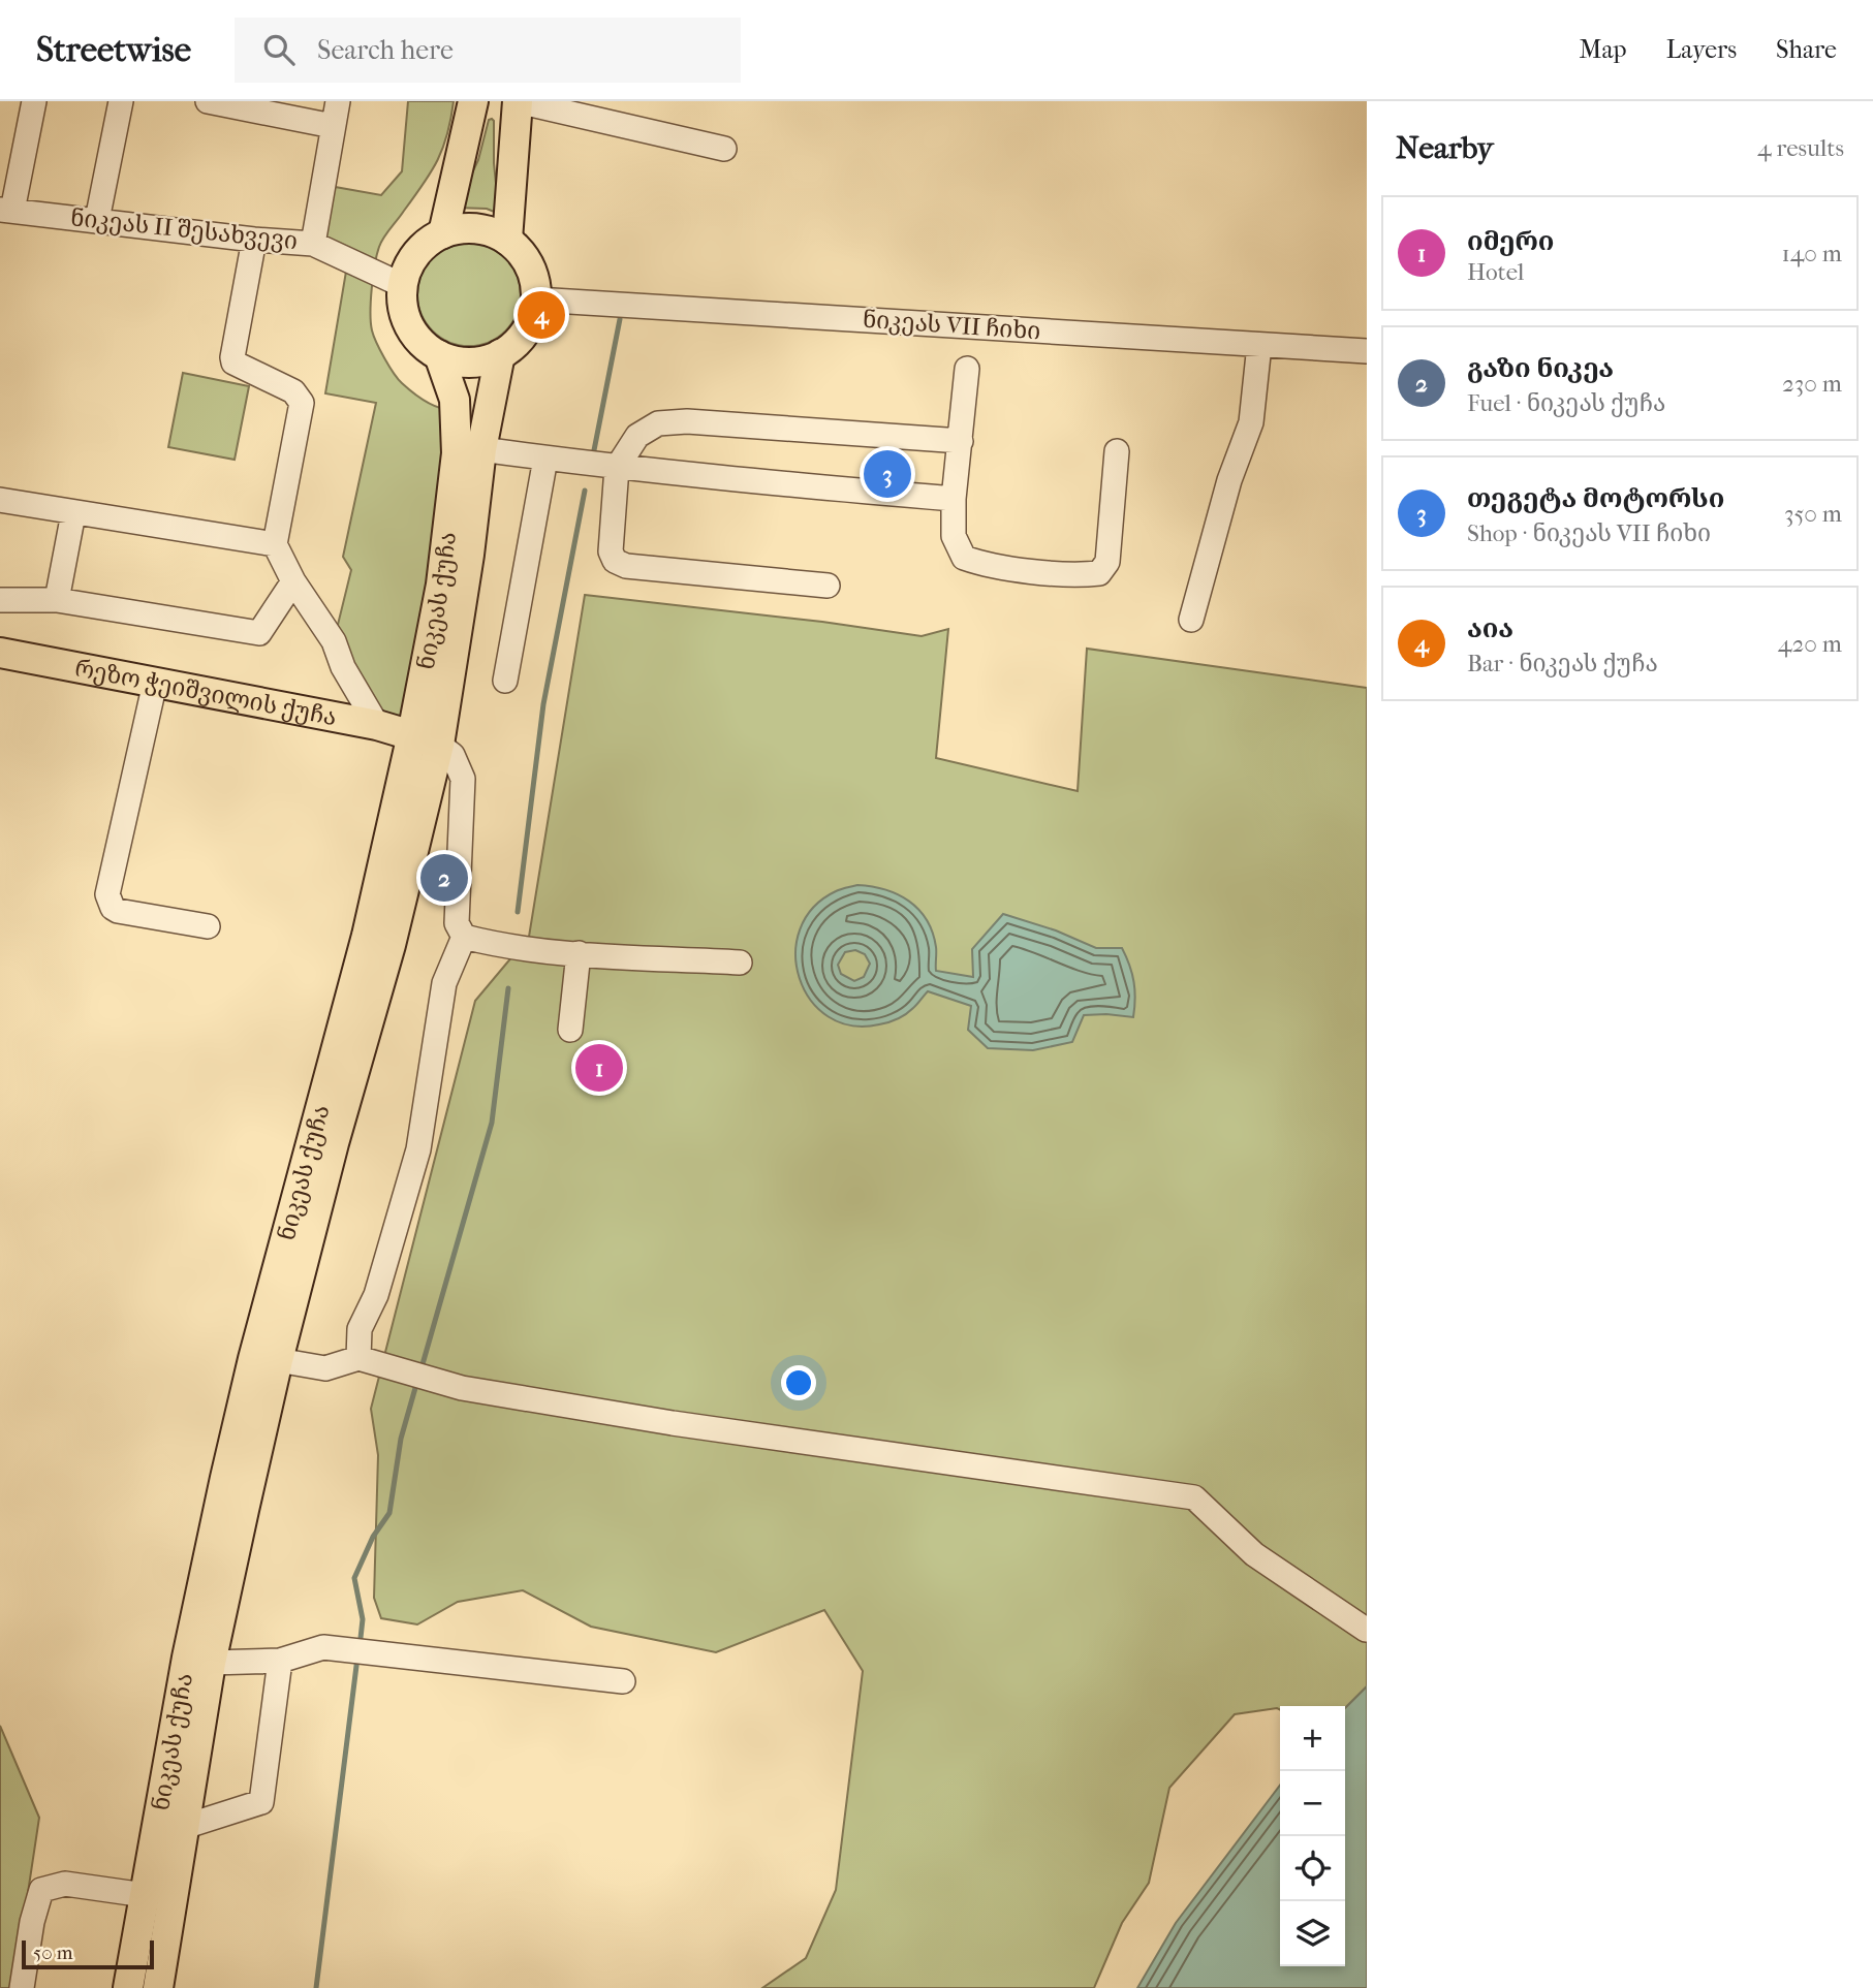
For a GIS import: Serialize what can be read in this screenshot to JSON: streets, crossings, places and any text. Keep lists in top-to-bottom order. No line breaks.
{"streets":{"main road":["ნიკეას ქუჩა","რეზო ჭეიშვილის ქუჩა"],"street":["ნიკეას II შესახვევი","ნიკეას VII ჩიხი"]},"crossings":[["ნიკეას II შესახვევი","ნიკეას VII ჩიხი"],["ნიკეას II შესახვევი","ნიკეას ქუჩა"],["ნიკეას VII ჩიხი","ნიკეას ქუჩა"],["ნიკეას ქუჩა","რეზო ჭეიშვილის ქუჩა"]],"scale_bar":"50 m","page":{"header":"Streetwise","search":"Search here","nav":["Map","Layers","Share"],"heading":["Nearby","4 results"],"list":[{"mark":"1","name":"იმერი","note":"Hotel","value":"140 m"},{"mark":"2","name":"გაზი ნიკეა","note":"Fuel · ნიკეას ქუჩა","value":"230 m"},{"mark":"3","name":"თეგეტა მოტორსი","note":"Shop · ნიკეას VII ჩიხი","value":"350 m"},{"mark":"4","name":"აია","note":"Bar · ნიკეას ქუჩა","value":"420 m"}],"pins":["4","3","2","1"],"map_buttons":["+","−"],"scale":"50 m"}}
